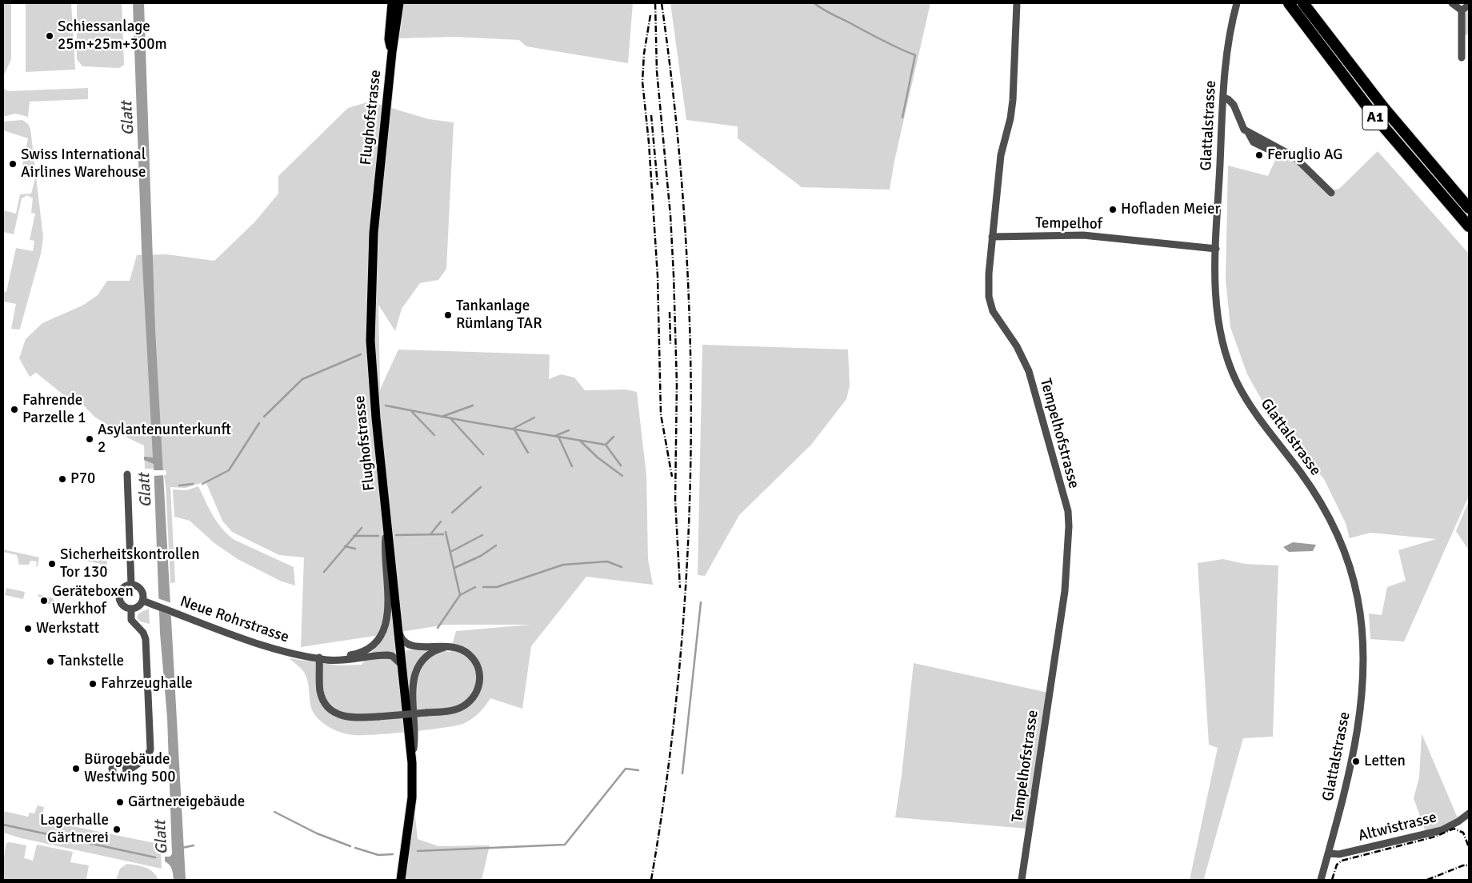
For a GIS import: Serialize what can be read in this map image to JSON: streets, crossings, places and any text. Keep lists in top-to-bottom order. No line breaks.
{"streets":{"highway":["A1"],"main road":["Flughofstrasse"],"street":["Glattalstrasse","Tempelhof","Tempelhofstrasse","Neue Rohrstrasse","Altwistrasse"]},"crossings":[["Flughofstrasse","Neue Rohrstrasse"],["Glattalstrasse","Tempelhof"],["Glattalstrasse","Altwistrasse"],["Tempelhof","Tempelhofstrasse"]],"water":["Glatt"],"places":["Schiessanlage 25m+25m+300m","Feruglio AG","Swiss International Airlines Warehouse","Hofladen Meier","Tankanlage Rümlang TAR","Fahrende Parzelle 1","Asylantenunterkunft 2","P70","Sicherheitskontrollen Tor 130","Geräteboxen Werkhof","Werkstatt","Tankstelle","Fahrzeughalle","Letten","Bürogebäude Westwing 500","Gärtnereigebäude","Lagerhalle Gärtnerei"]}
